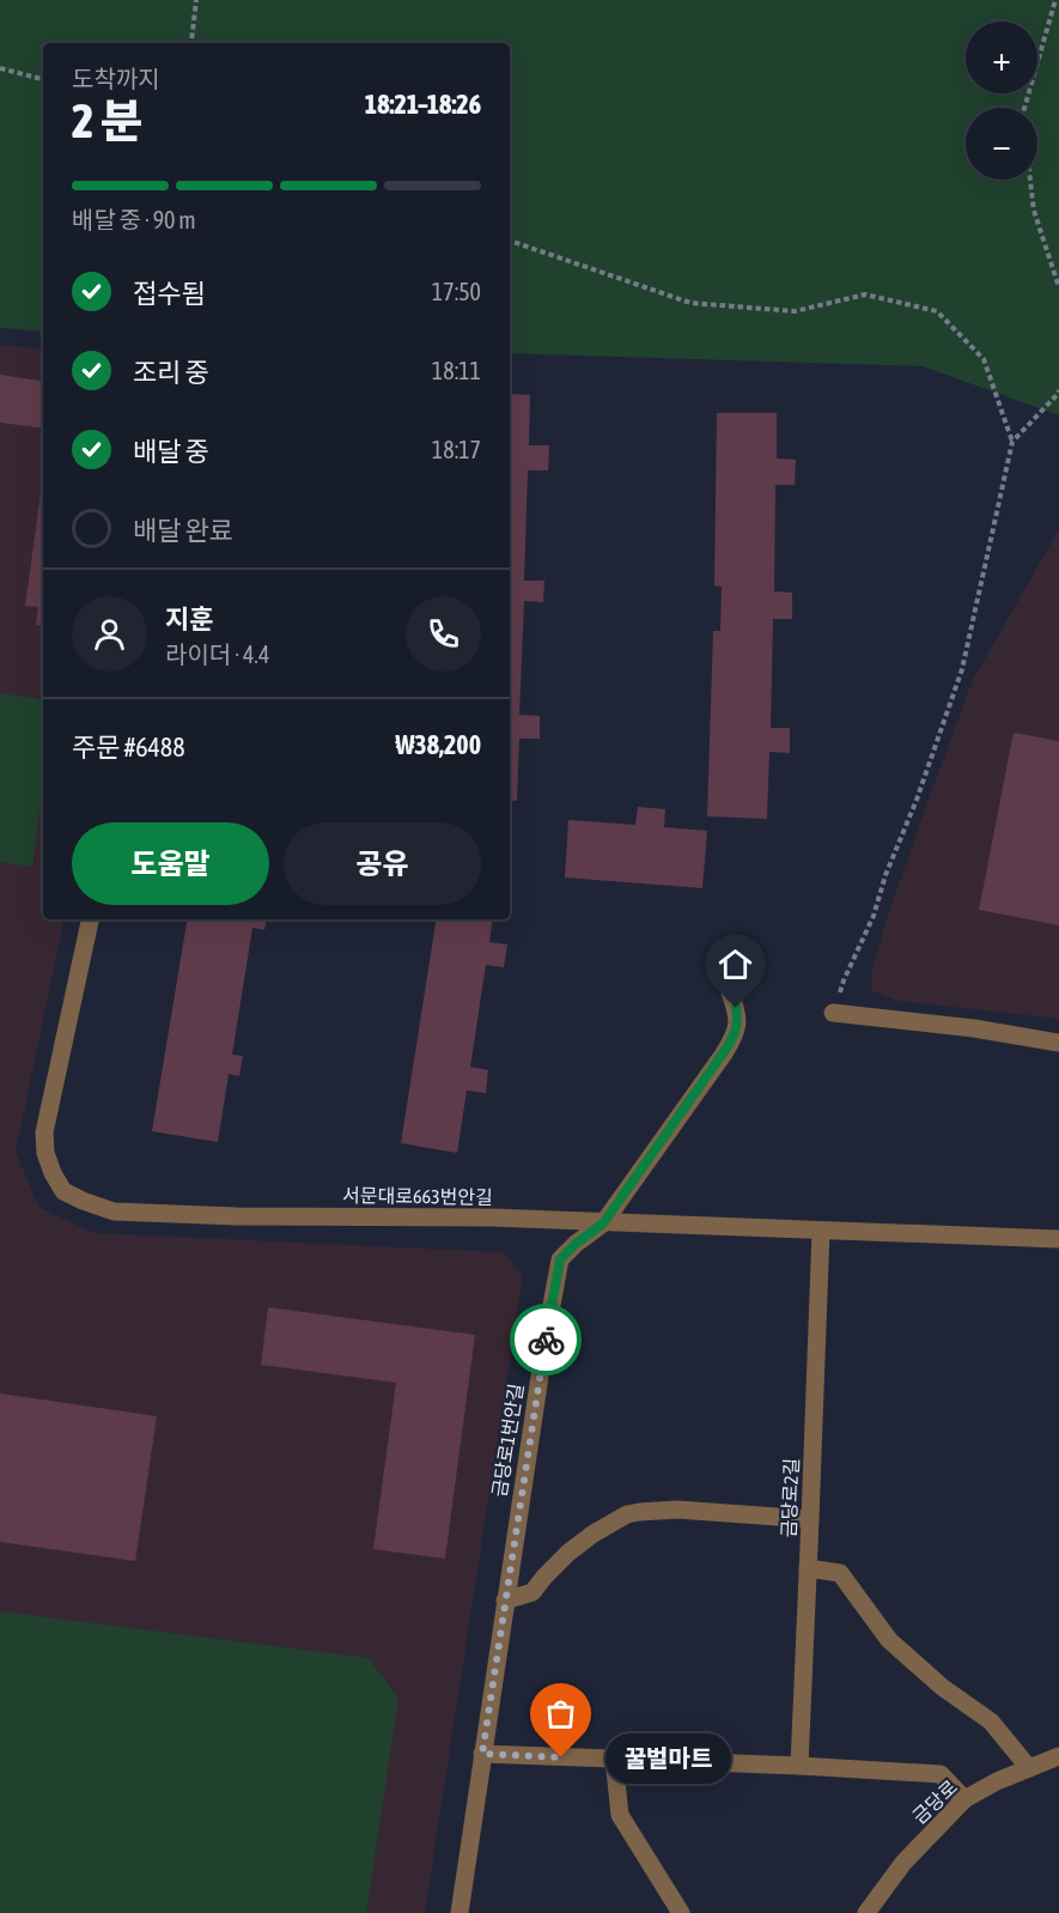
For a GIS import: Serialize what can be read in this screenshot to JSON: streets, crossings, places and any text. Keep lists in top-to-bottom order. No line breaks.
{"streets":{"street":["서문대로663번안길","금당로1번안길","금당로2길","금당로"]},"crossings":[["서문대로663번안길","금당로1번안길"],["서문대로663번안길","금당로2길"]],"places":["꿀벌마트"],"page":{"map_buttons":["+","−"],"heading":["2 분","도착까지","18:21–18:26"],"panel":["지훈","라이더 · 4.4","주문 #6488","₩38,200"],"bar":"배달 중 · 90 m","list":[["접수됨","17:50"],["조리 중","18:11"],["배달 중","18:17"],"배달 완료"],"buttons":["도움말","공유"],"bubble":"꿀벌마트"}}
